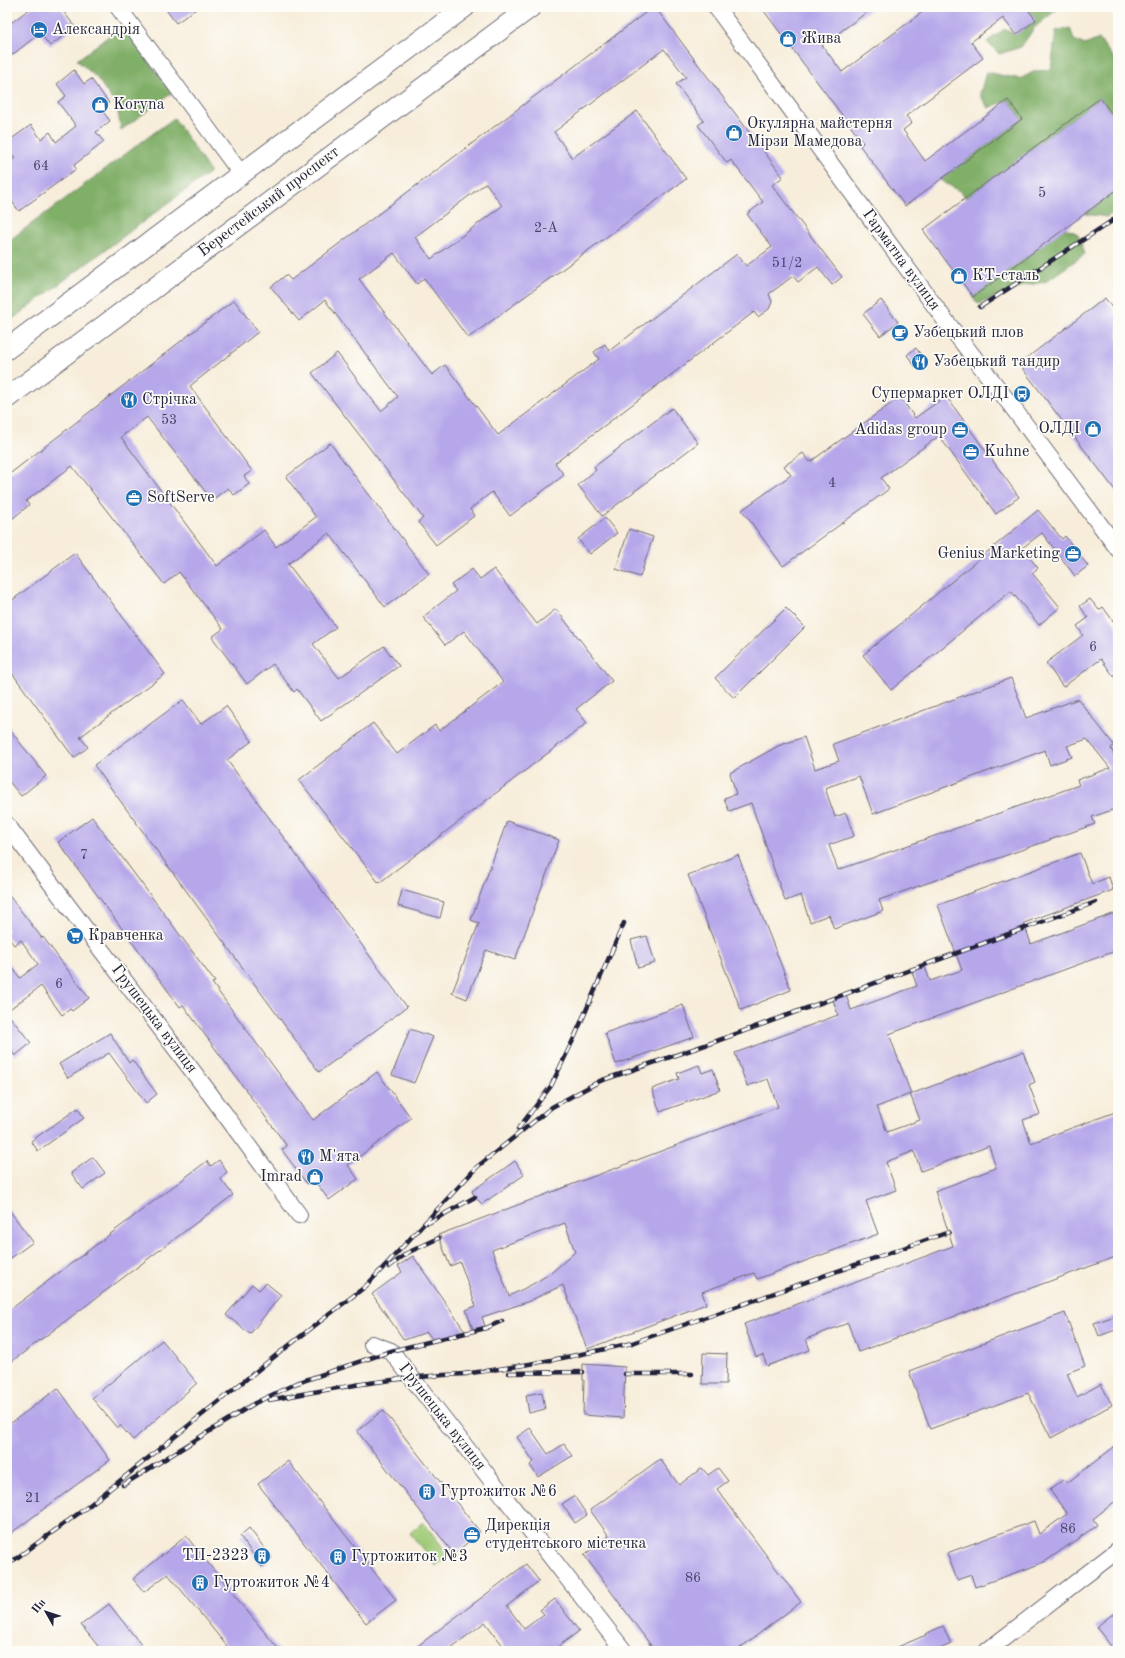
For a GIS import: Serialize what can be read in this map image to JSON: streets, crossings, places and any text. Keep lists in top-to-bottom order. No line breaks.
{"streets":{"main road":["Берестейський проспект"],"street":["Гарматна вулиця","Грушецька вулиця"]},"places":{"hotel":["Александрія"],"shop":["Жива","Koryna","Окулярна майстерня Мірзи Мамедова","КТ-сталь","ОЛДІ","Imrad"],"cafe":["Узбецький плов"],"restaurant":["Узбецький тандир","Стрічка","М'ята"],"bus stop":["Супермаркет ОЛДІ"],"office":["Adidas group","Kuhne","SoftServe","Genius Marketing","Дирекція студентського містечка"],"supermarket":["Кравченка"],"building":["Гуртожиток №6","ТП-2323","Гуртожиток №3","Гуртожиток №4"]},"house_numbers":["64","5","2-А","51/2","53","4","6","7","6","21","86","86"],"north":"top left"}
